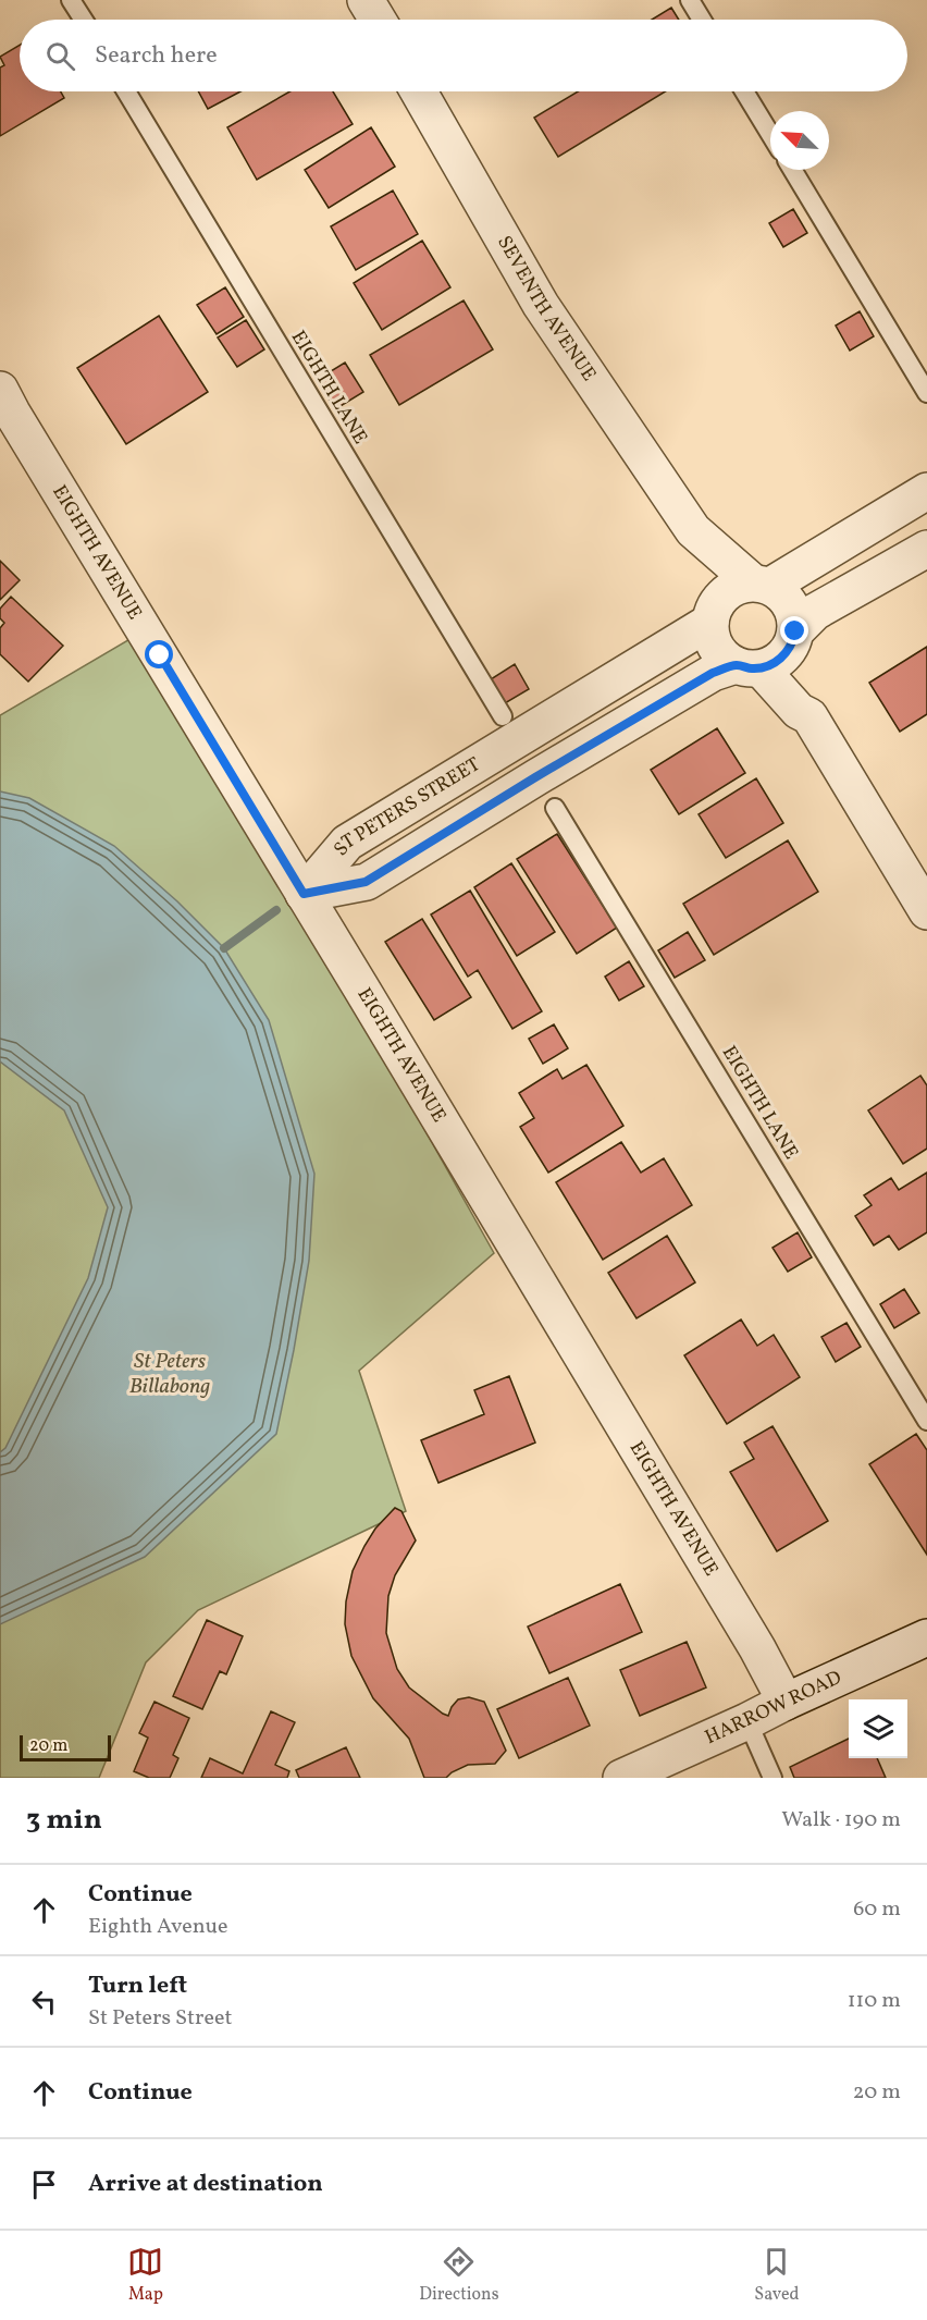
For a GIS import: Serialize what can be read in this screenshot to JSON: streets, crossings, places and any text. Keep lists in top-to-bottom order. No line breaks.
{"streets":{"street":["SEVENTH AVENUE","EIGHTH AVENUE","ST PETERS STREET","HARROW ROAD"],"lane":["EIGHTH LANE"]},"crossings":[["SEVENTH AVENUE","ST PETERS STREET"],["EIGHTH AVENUE","ST PETERS STREET"],["EIGHTH AVENUE","HARROW ROAD"]],"water":["St Peters Billabong"],"scale_bar":"20 m","north":"top left","page":{"search":"Search here","scale":"20 m","heading":["3 min","Walk · 190 m"],"list":[["Continue","Eighth Avenue","60 m"],["Turn left","St Peters Street","110 m"],["Continue","20 m"],"Arrive at destination"],"nav":["Map","Directions","Saved"]}}
